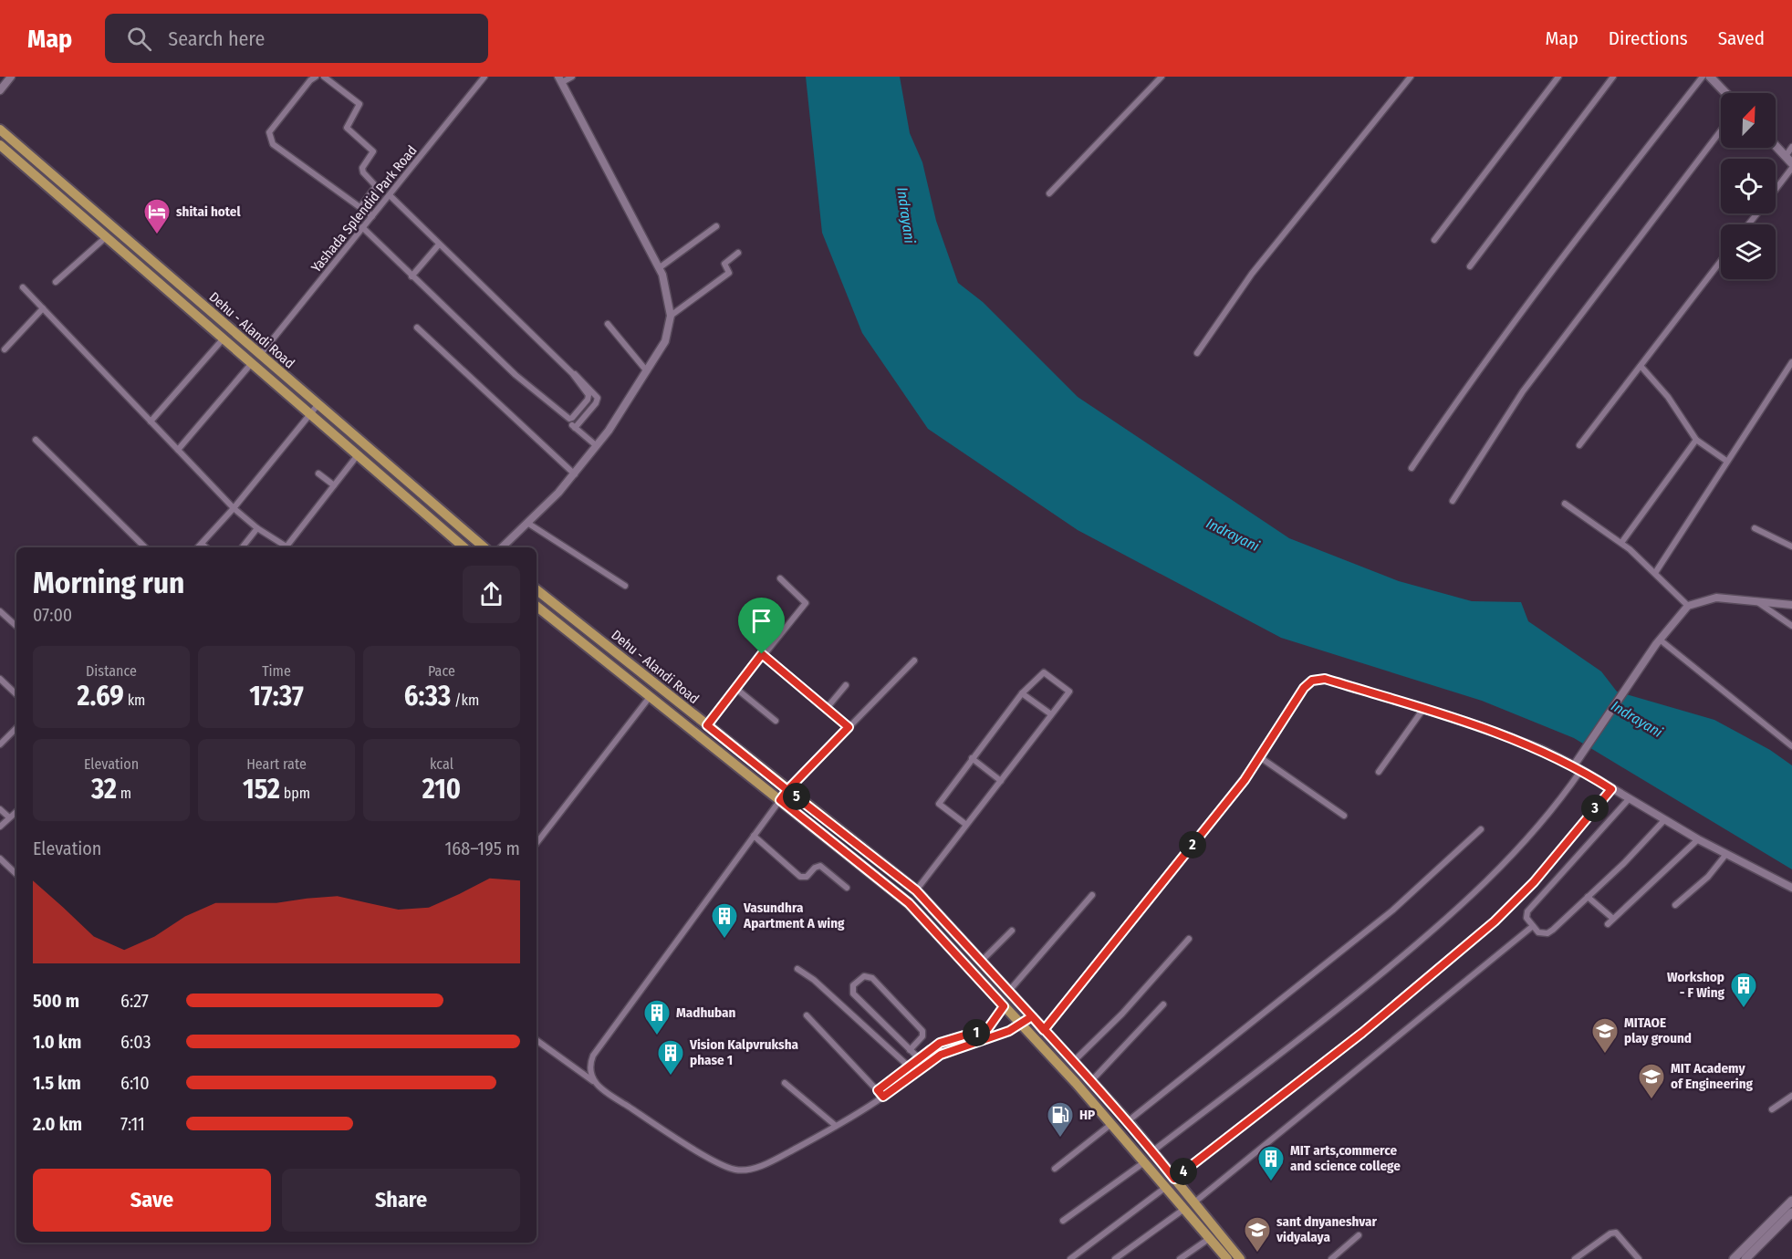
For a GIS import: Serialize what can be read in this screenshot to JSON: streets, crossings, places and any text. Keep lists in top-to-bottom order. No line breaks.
{"streets":{"main road":["Dehu - Alandi Road"],"street":["Yashada Splendid Park Road"]},"crossings":[["Yashada Splendid Park Road","Dehu - Alandi Road"]],"water":["Indrayani"],"places":{"hotel":["shitai hotel"],"building":["Vasundhra Apartment A wing","Workshop - F Wing","Madhuban","Vision Kalpvruksha phase 1","MIT arts,commerce and science college"],"school or university":["MITAOE play ground","MIT Academy of Engineering","sant dnyaneshvar vidyalaya"],"fuel station":["HP"]},"north":"top right","page":{"header":"Map","search":"Search here","nav":["Map","Directions","Saved"],"heading":["Morning run","07:00"],"stats":[["Distance","2.69 km"],["Time","17:37"],["Pace","6:33 /km"],["Elevation","32 m"],["Heart rate","152 bpm"],["kcal","210"]],"pins":["5","3","2","1","4"],"chart":["Elevation","168–195 m"],"list":[{"name":"500 m","note":"6:27"},{"name":"1.0 km","note":"6:03"},{"name":"1.5 km","note":"6:10"},{"name":"2.0 km","note":"7:11"}],"buttons":["Save","Share"]}}
